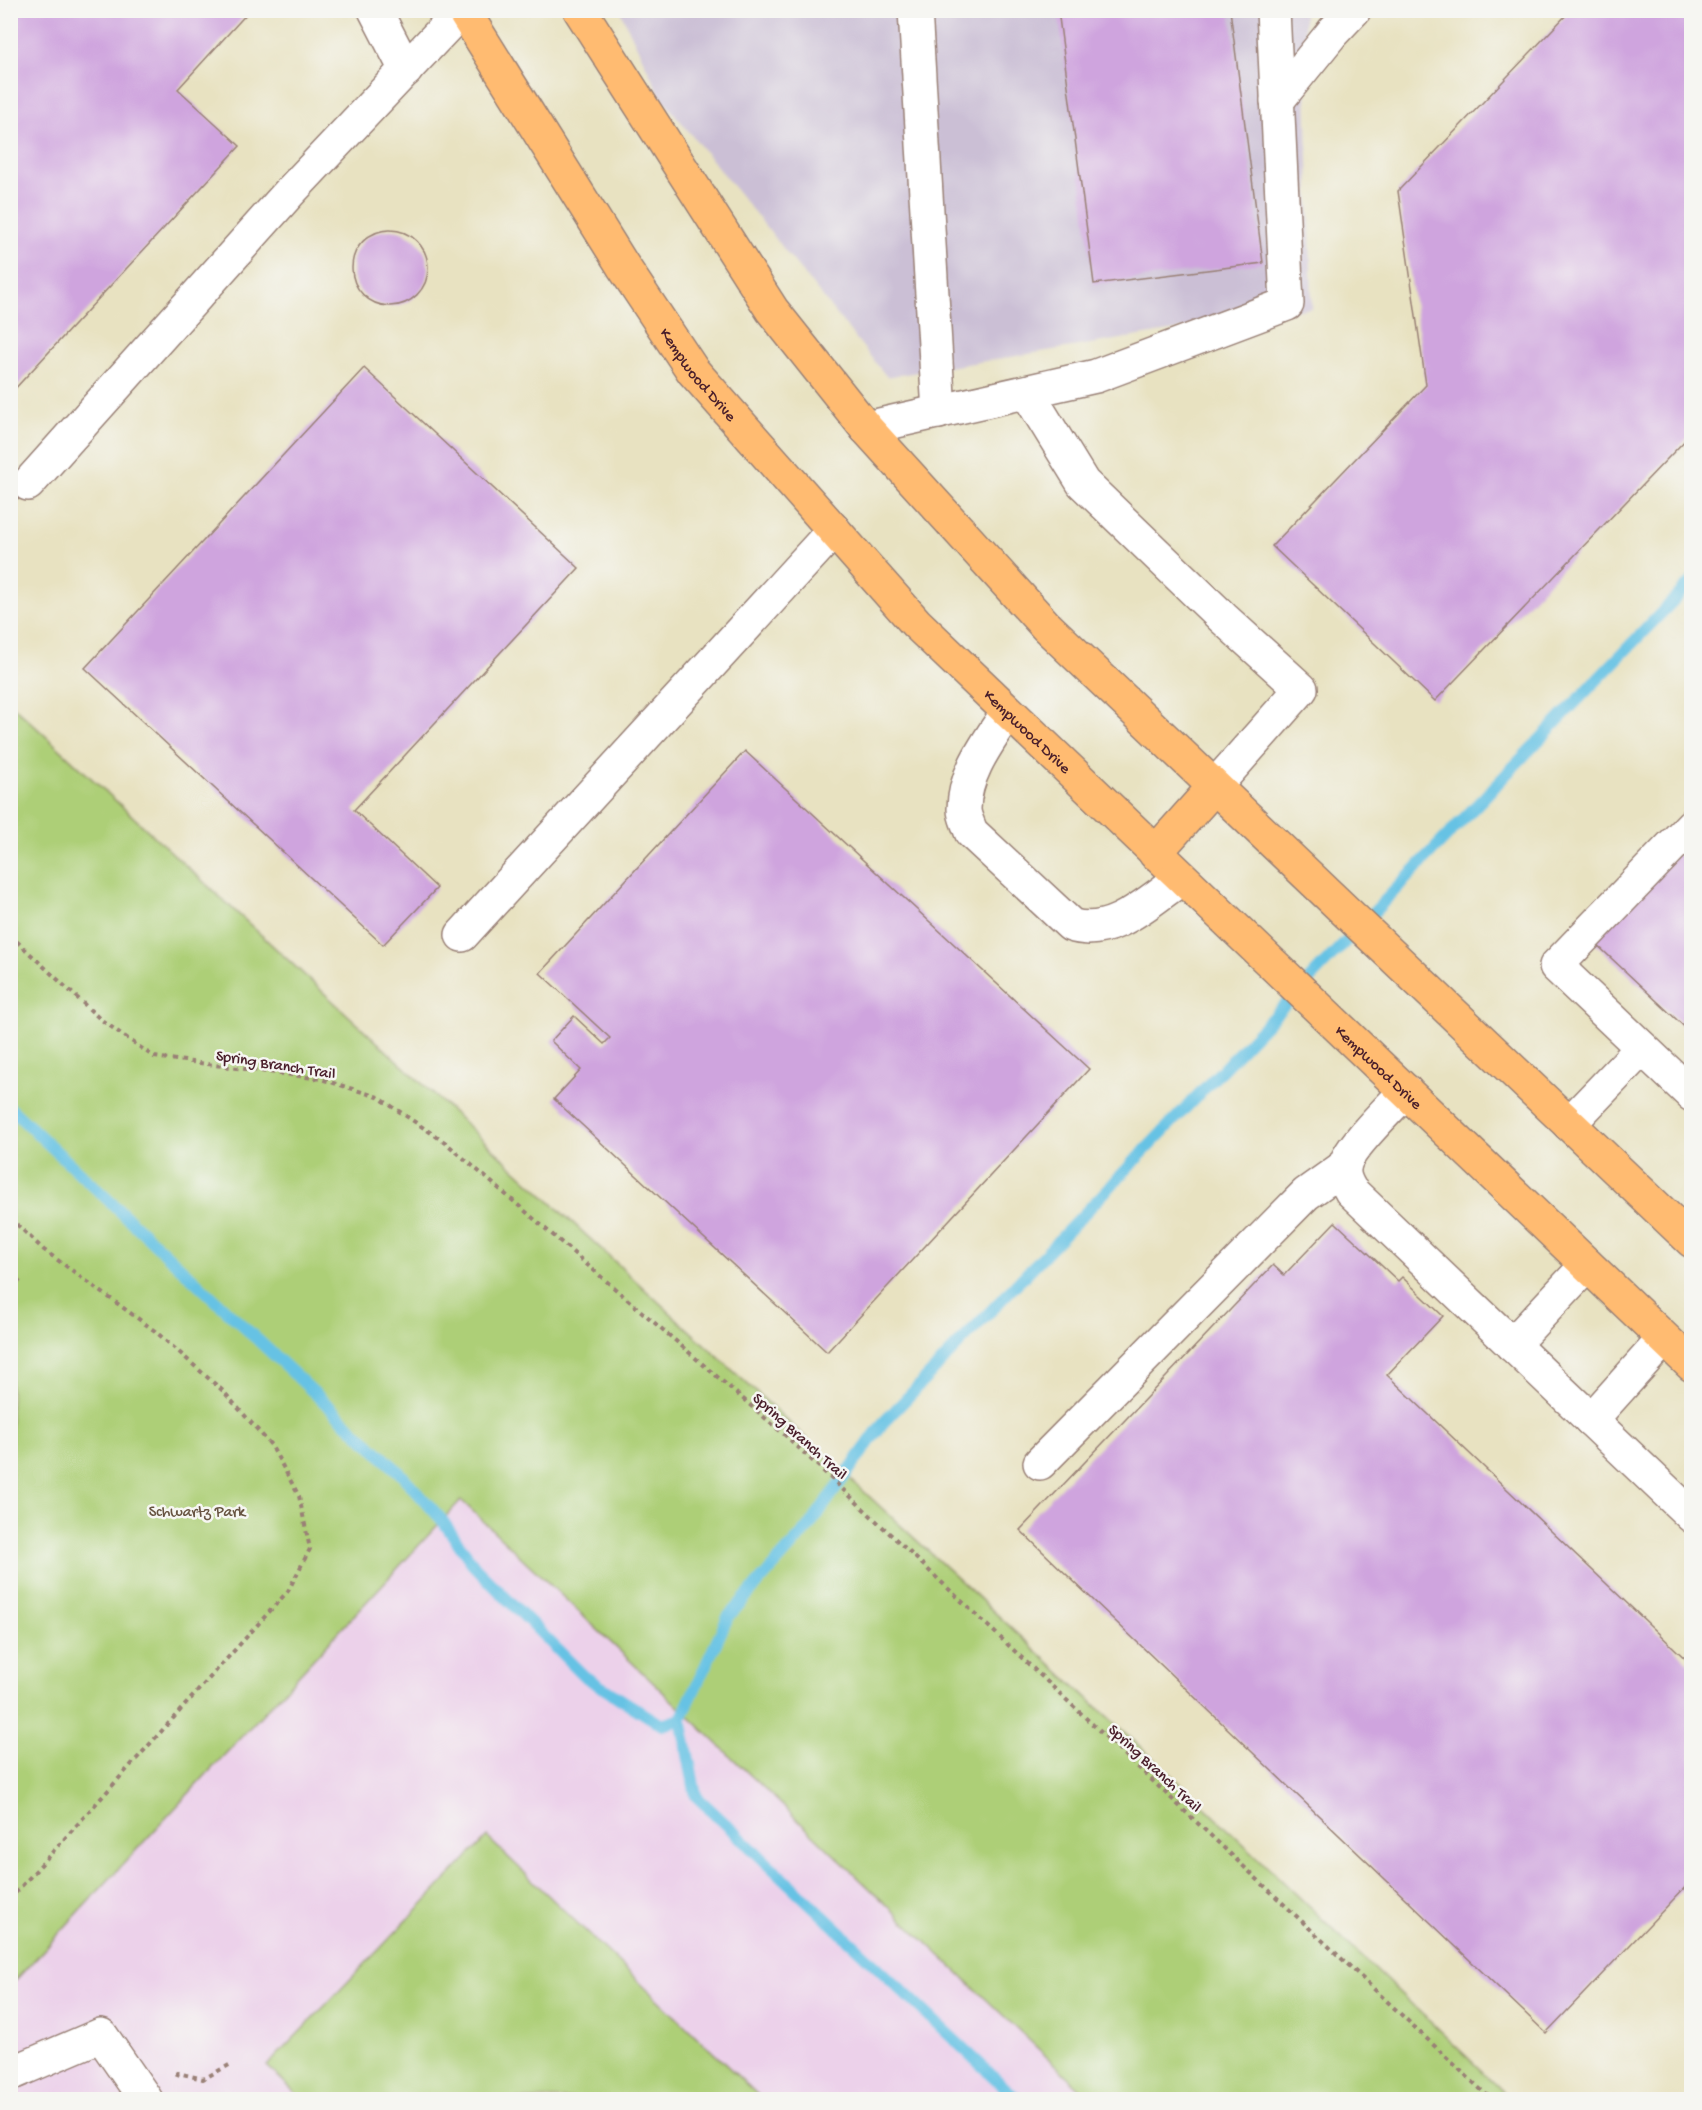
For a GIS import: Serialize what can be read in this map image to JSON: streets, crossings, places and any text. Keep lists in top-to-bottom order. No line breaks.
{"streets":{"main road":["Kempwood Drive"],"path":["Spring Branch Trail"]},"parks":["Schwartz Park"]}
